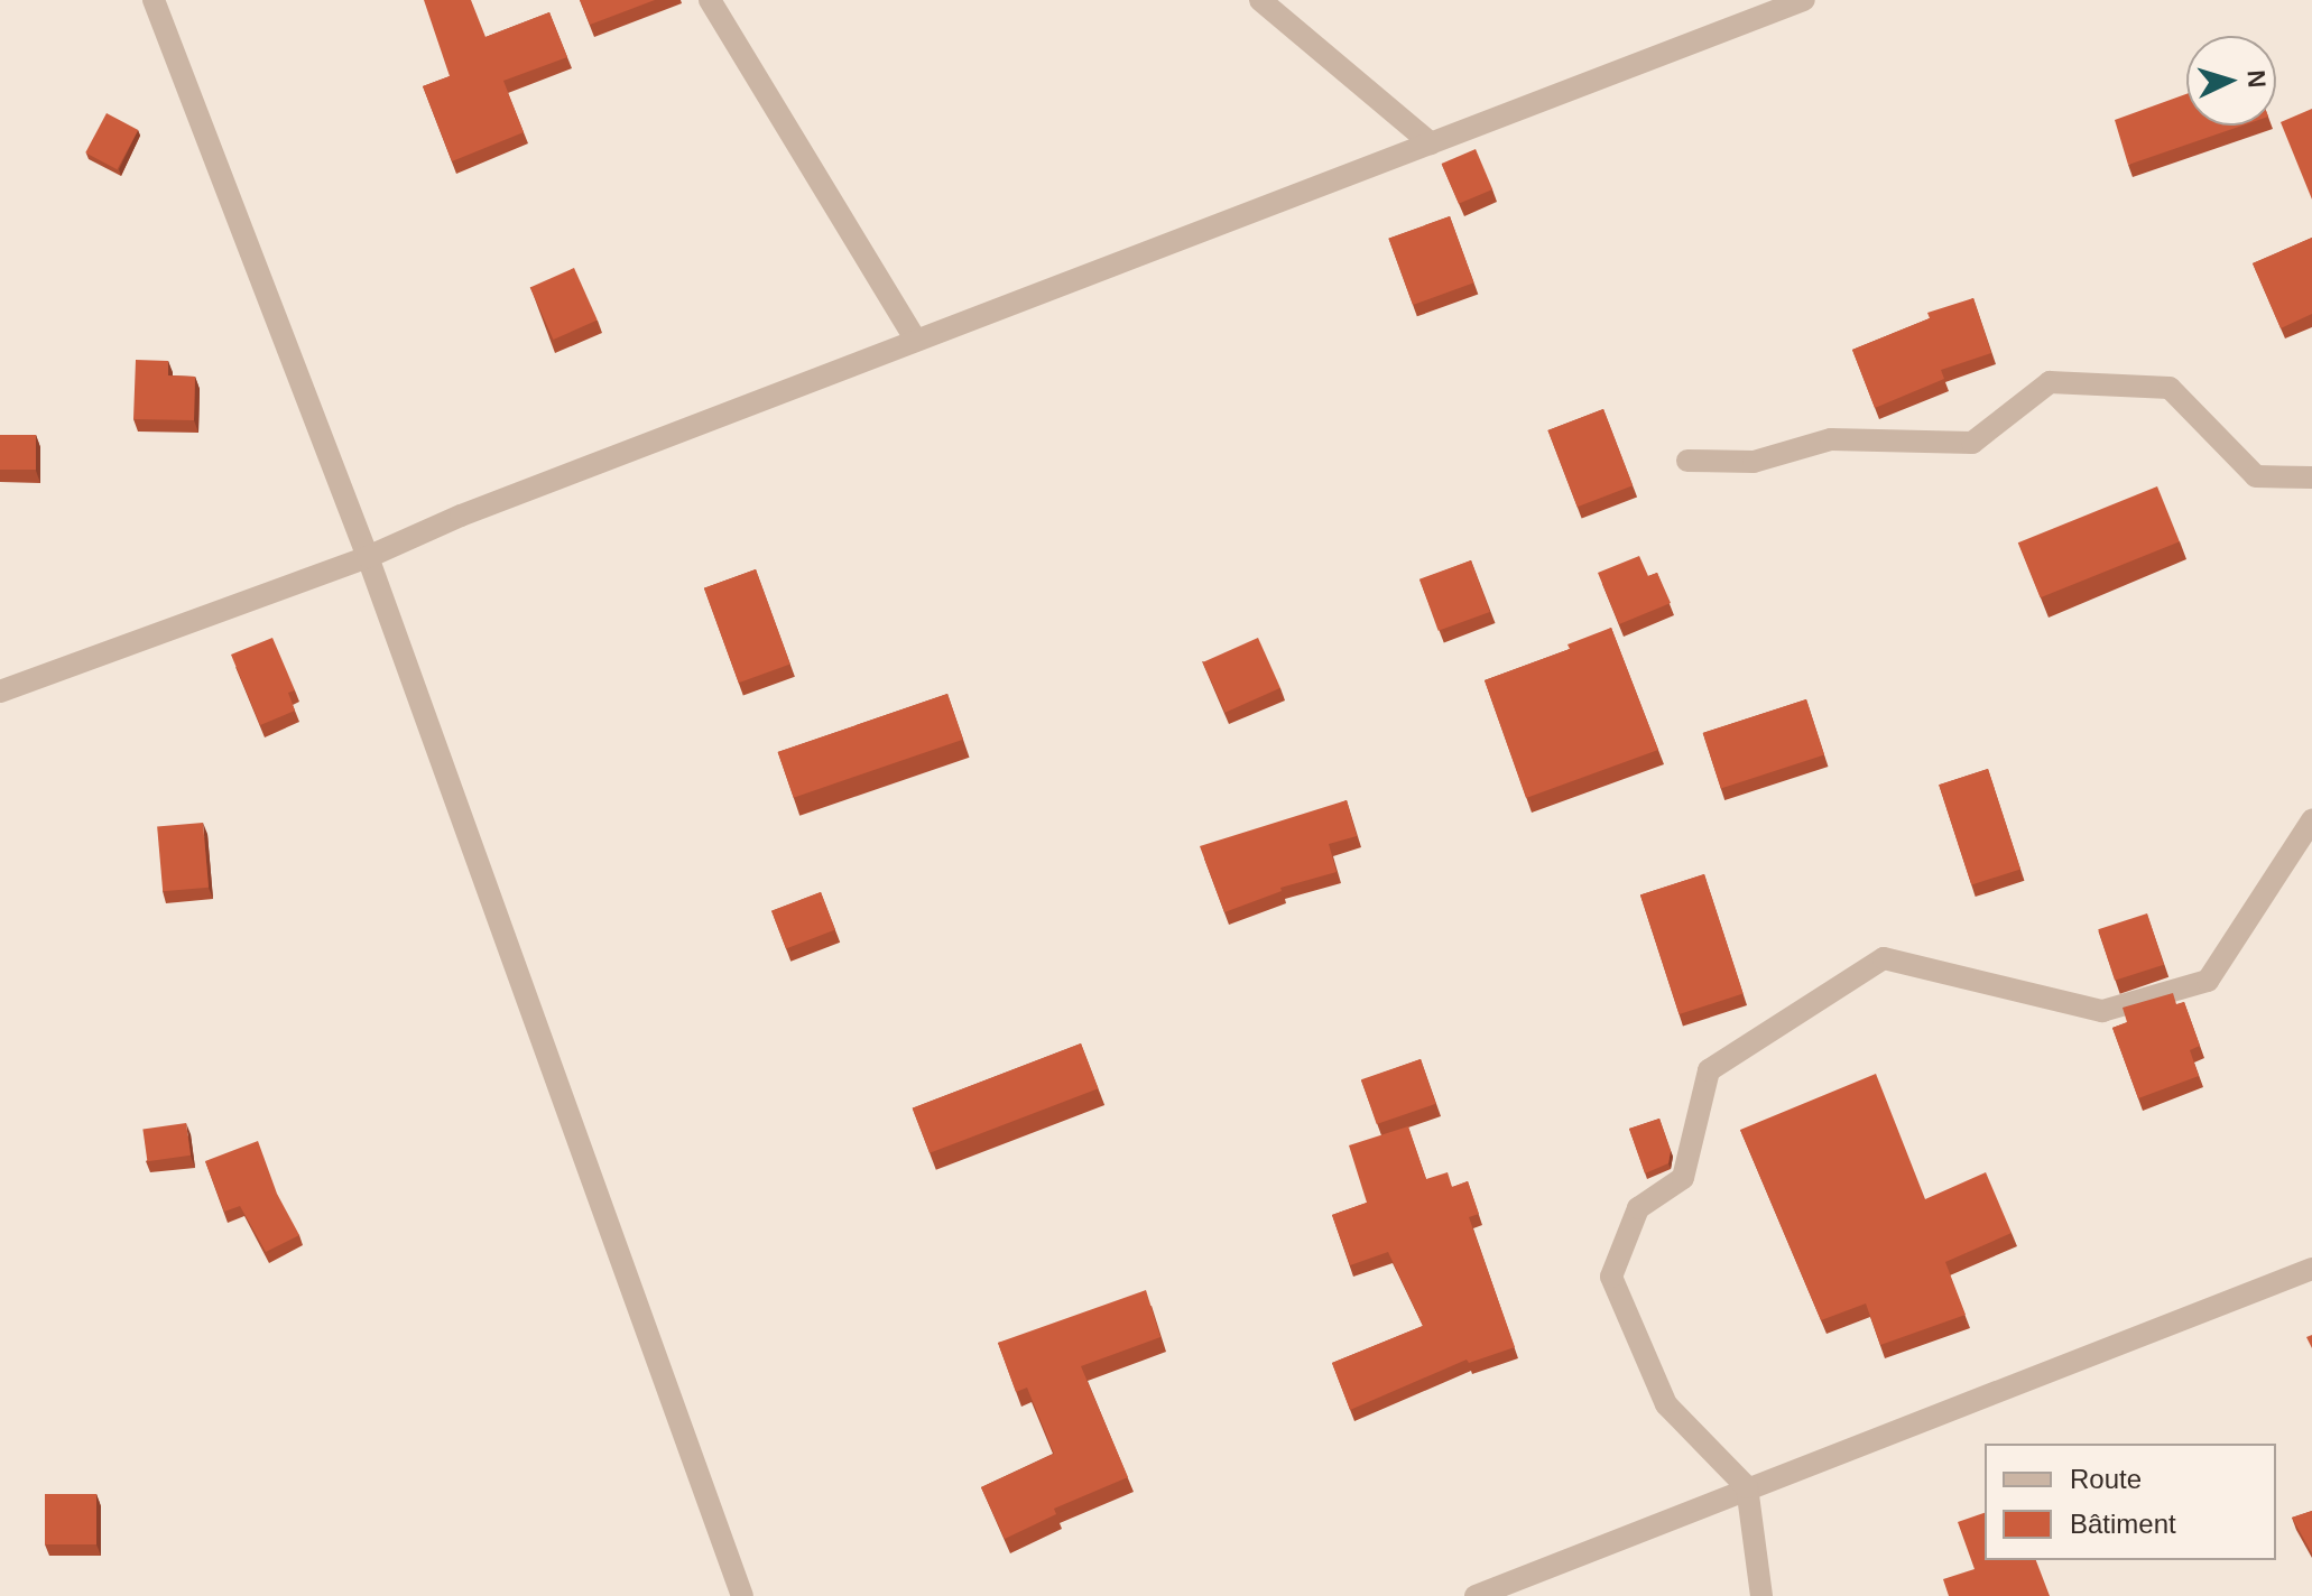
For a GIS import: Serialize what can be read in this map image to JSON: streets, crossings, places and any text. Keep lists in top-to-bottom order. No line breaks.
{"legend":["Route","Bâtiment"],"north":"right"}
